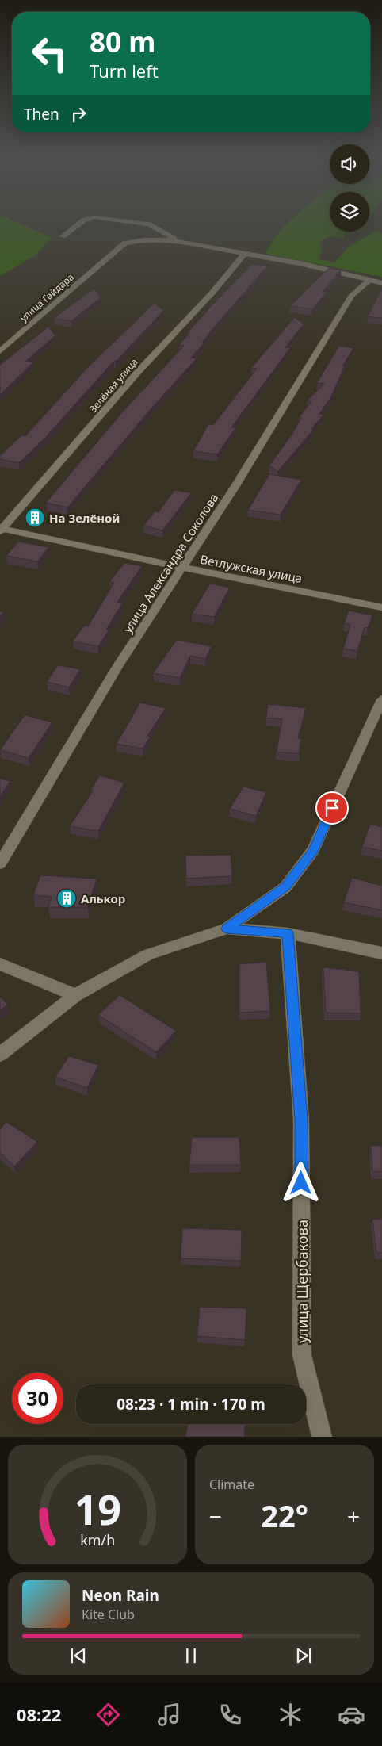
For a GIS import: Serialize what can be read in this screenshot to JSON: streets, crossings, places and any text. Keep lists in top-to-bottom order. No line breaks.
{"streets":{"street":["улица Гайдара","Зелёная улица","улица Александра Соколова","Ветлужская улица","улица Щербакова"]},"crossings":[["улица Гайдара","Зелёная улица"],["улица Гайдара","улица Александра Соколова"],["Зелёная улица","Ветлужская улица"],["улица Александра Соколова","Ветлужская улица"]],"places":{"building":["На Зелёной","Алькор"]},"page":{"turn":["80 m","Turn left"],"then":"Then","limit":"30","trip":"08:23 · 1 min · 170 m","tile":"Climate","heat":["−","22°","+"],"song":["Neon Rain","Kite Club"],"tabs":"08:22","gauge":["19","km/h"]}}
